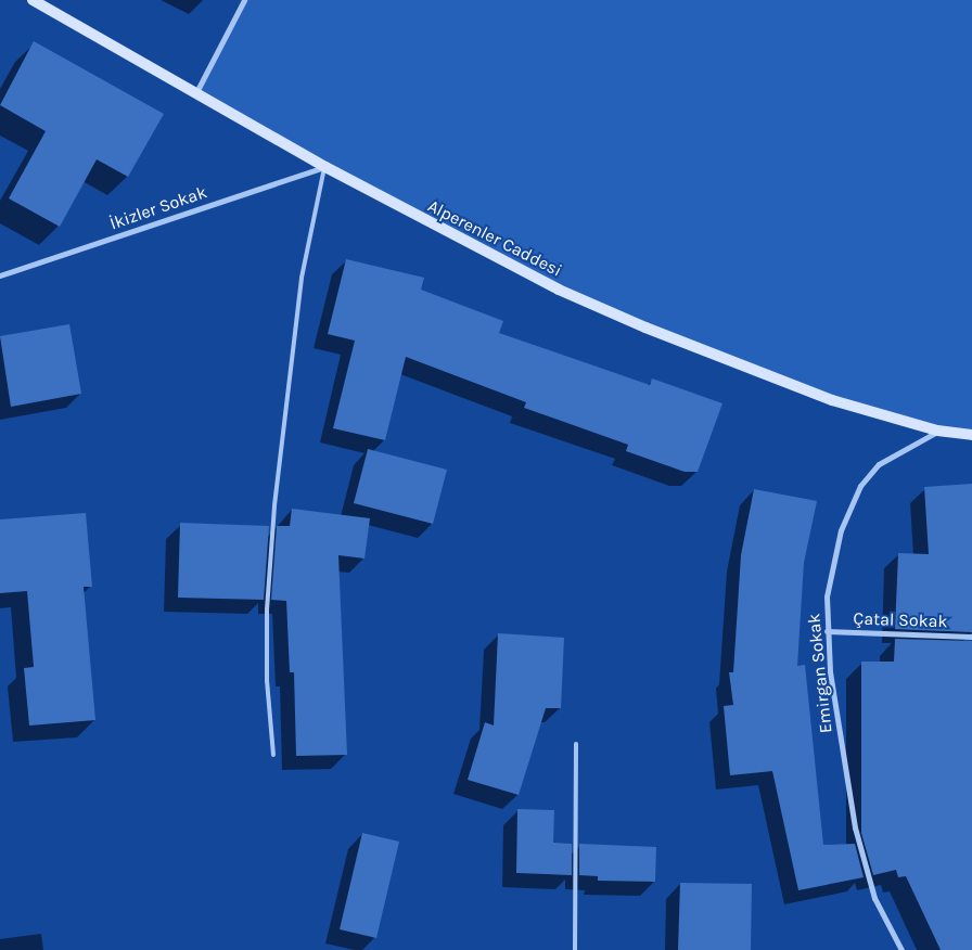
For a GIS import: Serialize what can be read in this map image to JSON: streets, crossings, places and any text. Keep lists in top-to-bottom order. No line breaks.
{"streets":{"street":["İkizler Sokak","Alperenler Caddesi","Çatal Sokak","Emirgan Sokak"]},"crossings":[["İkizler Sokak","Alperenler Caddesi"],["Alperenler Caddesi","Emirgan Sokak"],["Çatal Sokak","Emirgan Sokak"]]}
